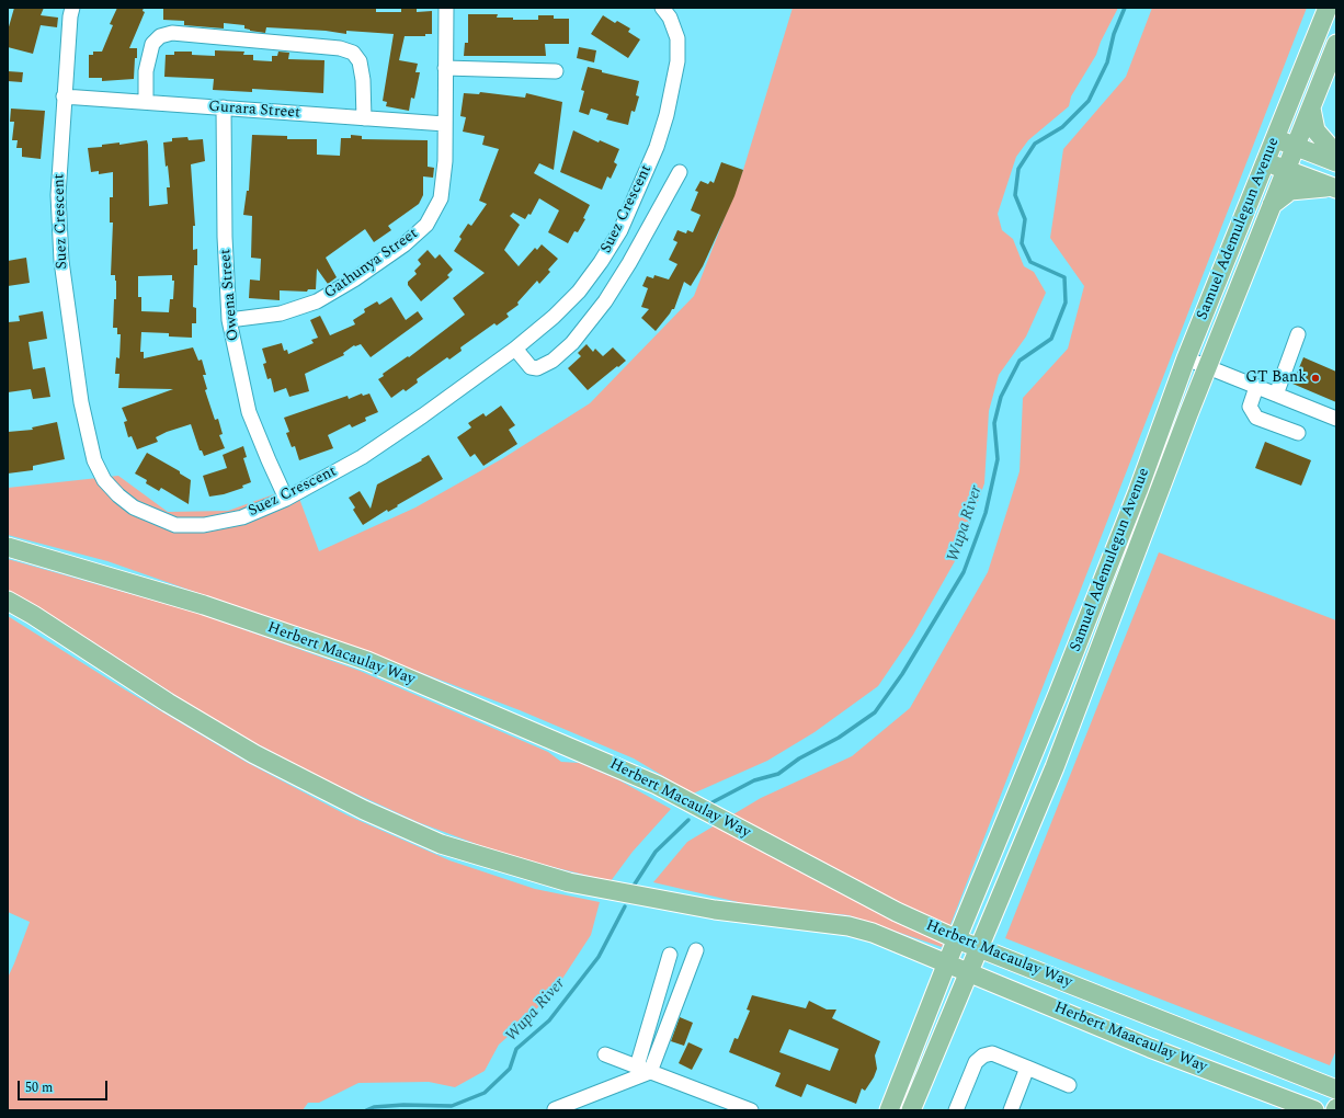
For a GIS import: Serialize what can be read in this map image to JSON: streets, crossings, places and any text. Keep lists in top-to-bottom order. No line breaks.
{"streets":{"main road":["Samuel Ademulegun Avenue","Herbert Macaulay Way","Herbert Maacaulay Way"],"street":["Gurara Street","Suez Crescent","Gathunya Street","Owena Street"]},"crossings":[["Gurara Street","Suez Crescent"],["Gurara Street","Gathunya Street"],["Gurara Street","Owena Street"],["Suez Crescent","Owena Street"],["Samuel Ademulegun Avenue","Herbert Macaulay Way"],["Samuel Ademulegun Avenue","Herbert Maacaulay Way"],["Gathunya Street","Owena Street"],["Herbert Macaulay Way","Herbert Maacaulay Way"]],"water":["Wupa River"],"places":["GT Bank"],"scale_bar":"50 m"}
